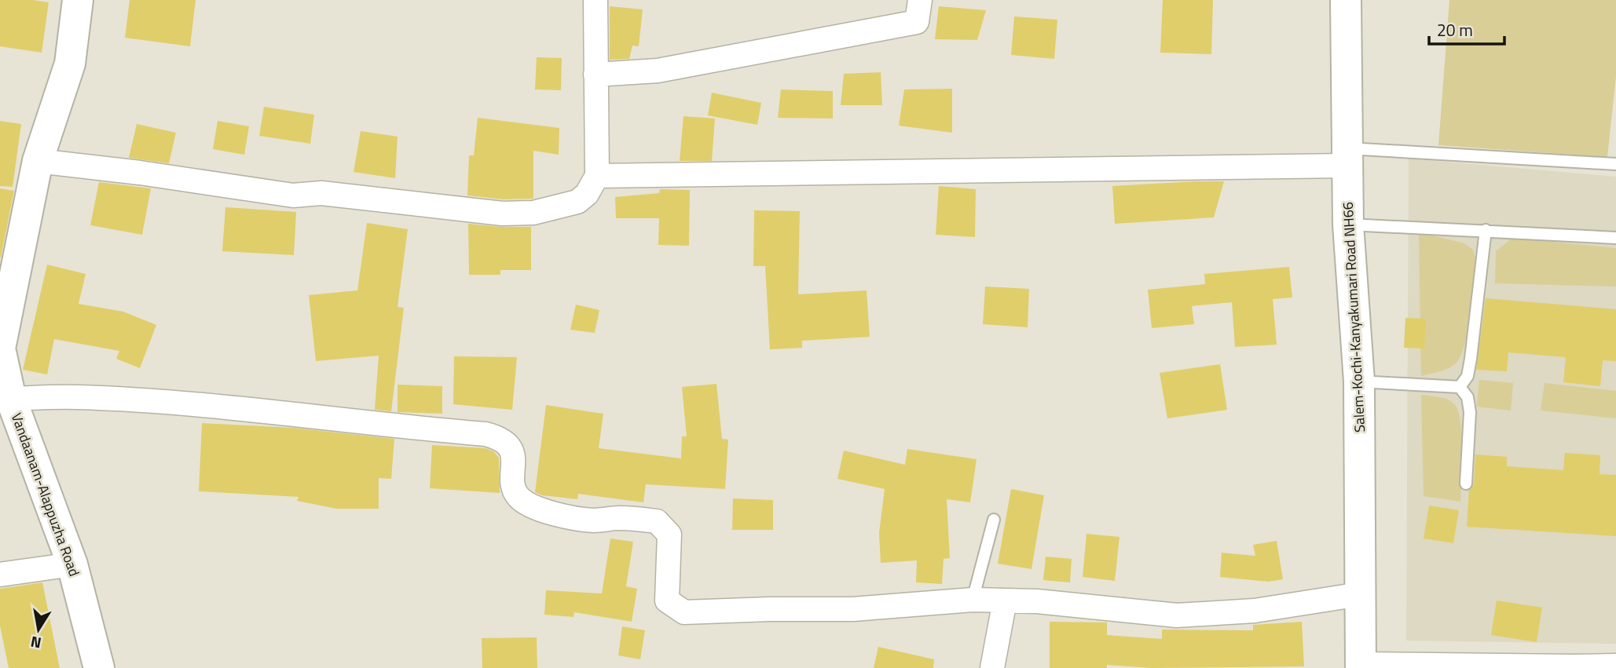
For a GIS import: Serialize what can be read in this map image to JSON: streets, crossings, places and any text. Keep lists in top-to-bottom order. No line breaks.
{"streets":{"main road":["Salem-Kochi-Kanyakumari Road NH66","Vandaanam-Alappuzha Road"]},"scale_bar":"20 m","north":"bottom"}
